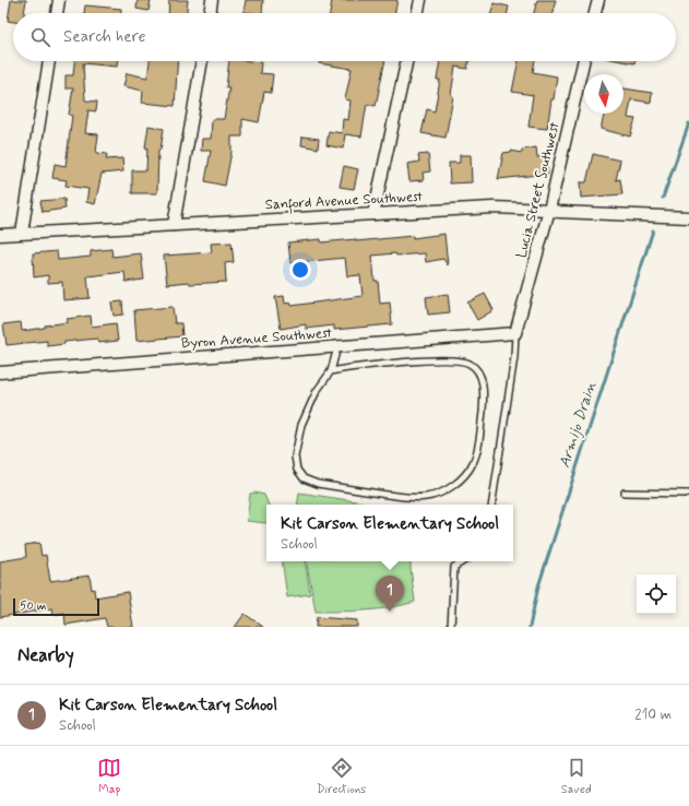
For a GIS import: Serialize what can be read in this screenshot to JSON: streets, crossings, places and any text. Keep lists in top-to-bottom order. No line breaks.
{"streets":{"street":["Lucia Street Southwest","Sanford Avenue Southwest","Byron Avenue Southwest"]},"crossings":[["Lucia Street Southwest","Sanford Avenue Southwest"],["Lucia Street Southwest","Byron Avenue Southwest"]],"water":["Armijo Drain"],"scale_bar":"50 m","north":"bottom","page":{"search":"Search here","popup":["Kit Carson Elementary School","School"],"pins":"1","scale":"50 m","heading":"Nearby","list":[{"mark":"1","name":"Kit Carson Elementary School","note":"School","value":"210 m"}],"nav":["Map","Directions","Saved"]}}
